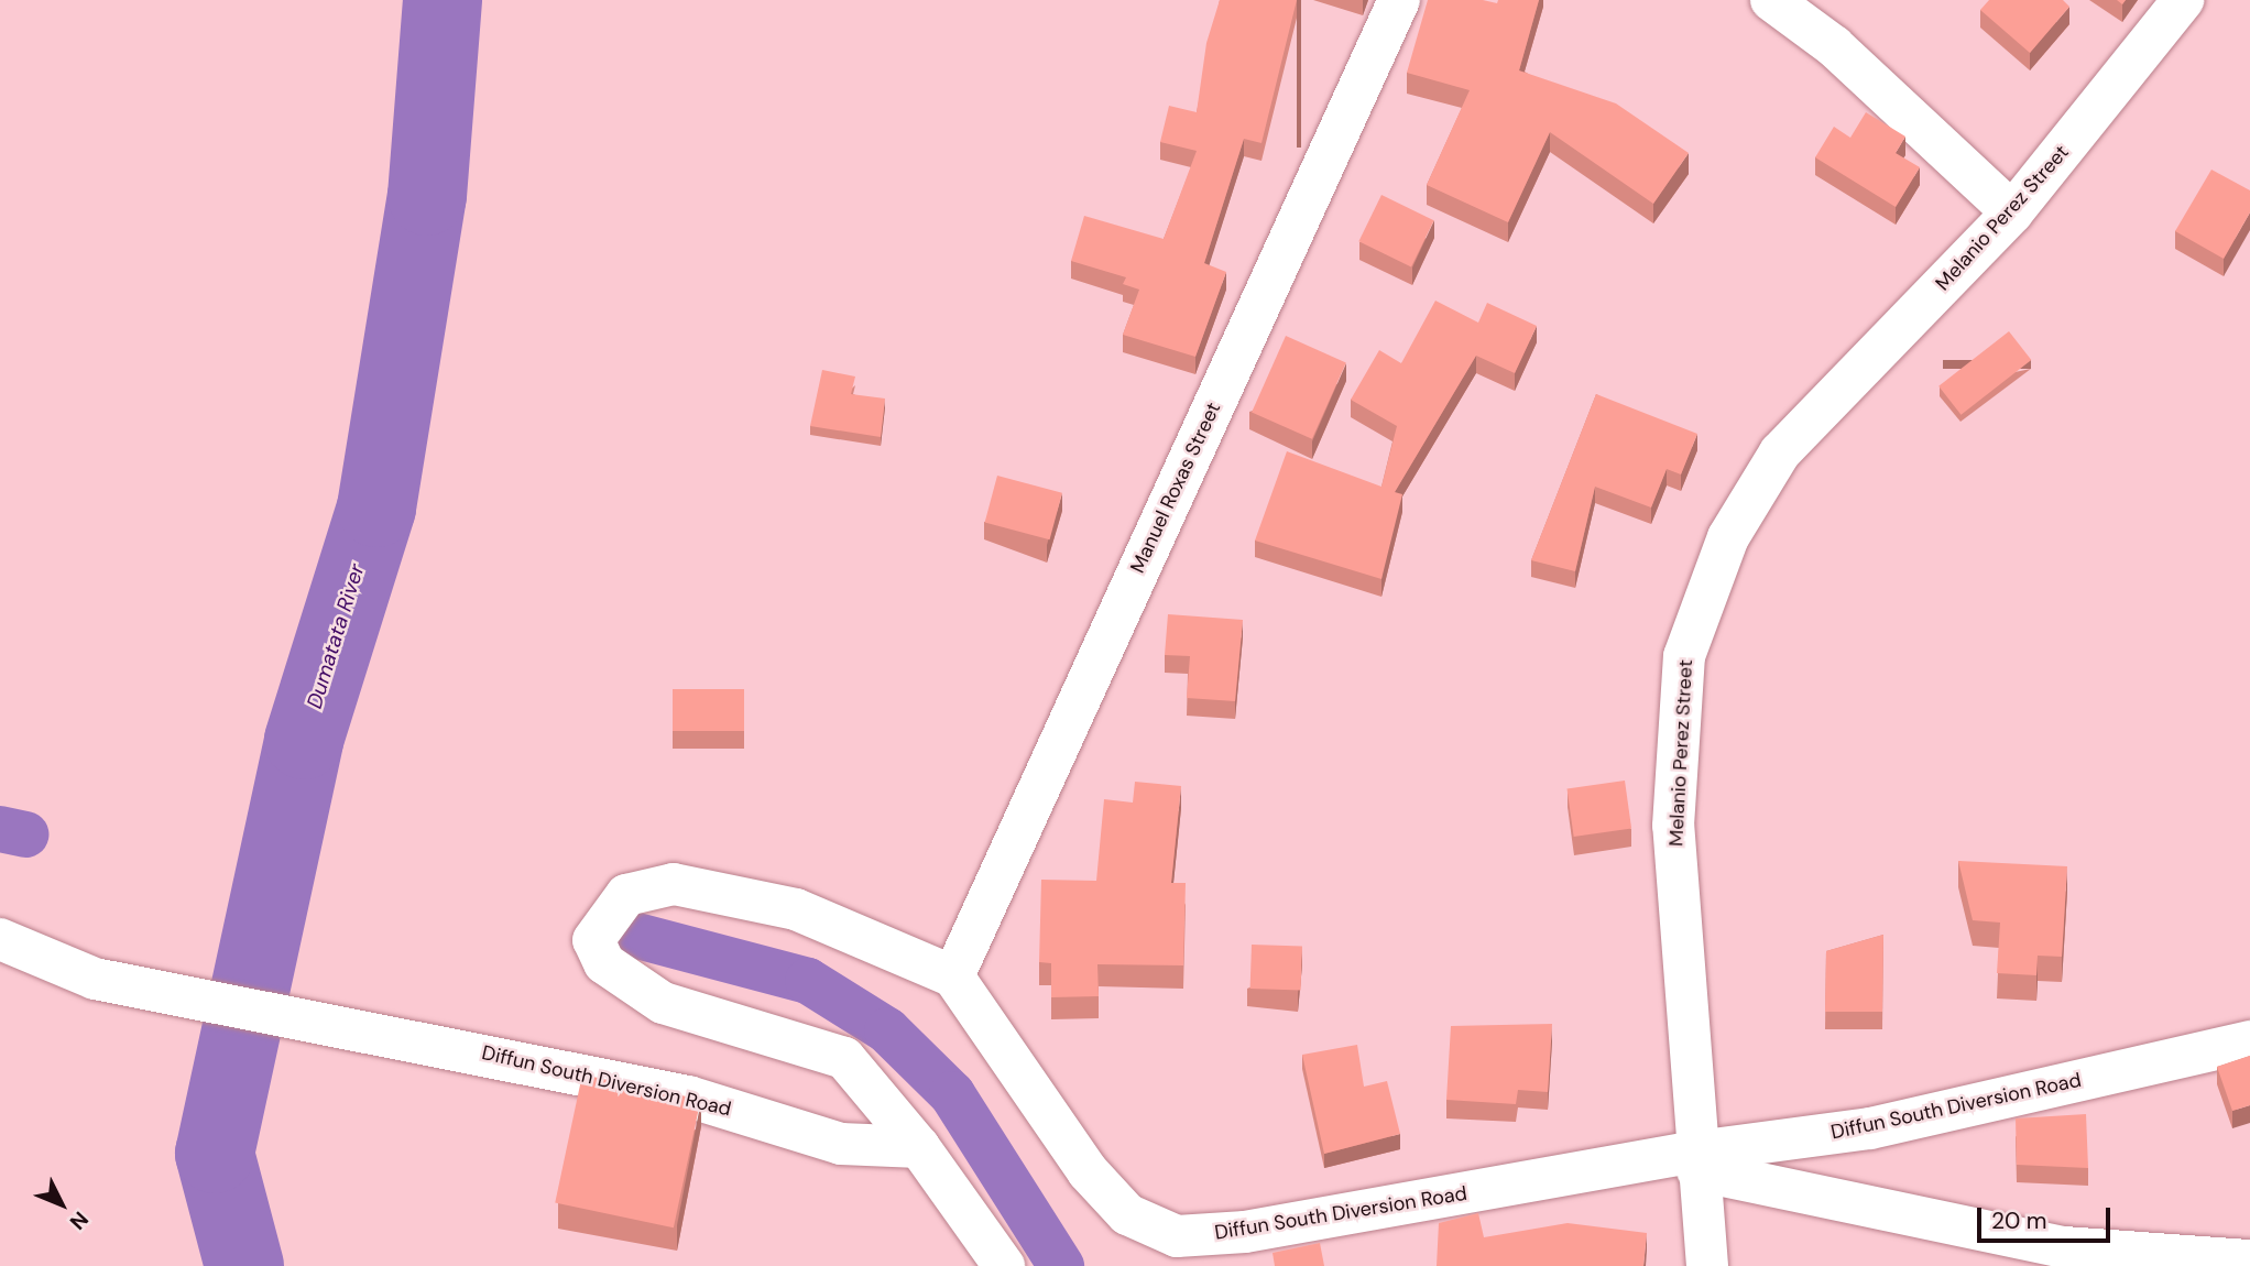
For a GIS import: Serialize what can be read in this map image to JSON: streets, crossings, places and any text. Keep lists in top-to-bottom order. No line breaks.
{"streets":{"street":["Melanio Perez Street","Manuel Roxas Street","Diffun South Diversion Road"]},"crossings":[["Melanio Perez Street","Diffun South Diversion Road"],["Manuel Roxas Street","Diffun South Diversion Road"]],"water":["Dumatata River"],"scale_bar":"20 m","north":"bottom right"}
